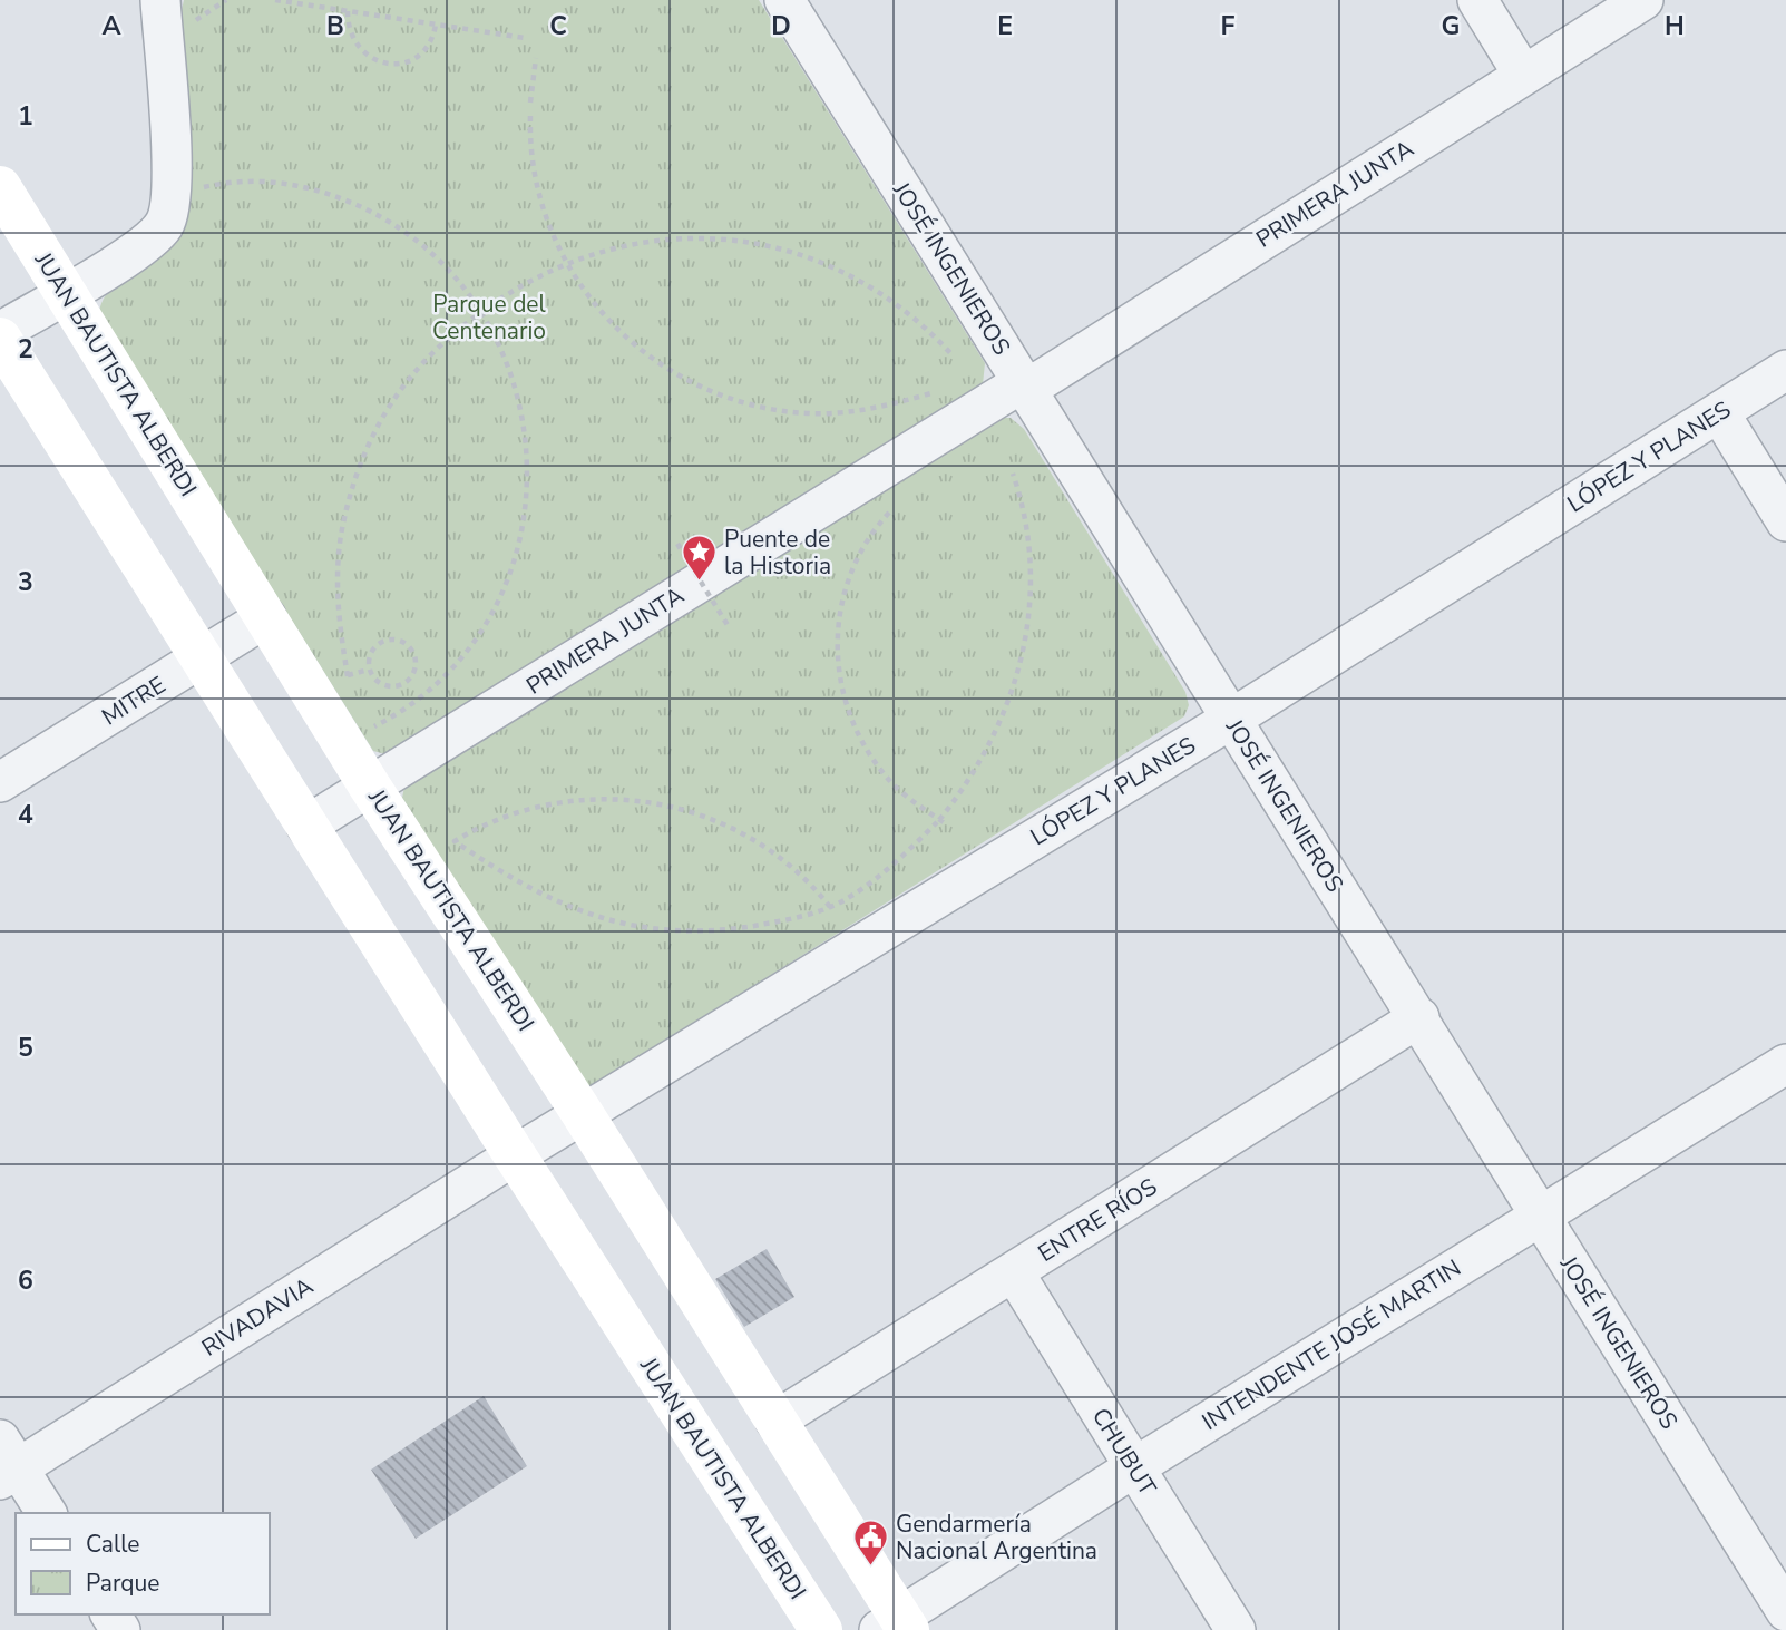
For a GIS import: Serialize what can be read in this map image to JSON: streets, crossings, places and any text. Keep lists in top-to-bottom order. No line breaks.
{"streets":{"main road":["JUAN BAUTISTA ALBERDI"],"street":["PRIMERA JUNTA","JOSÉ INGENIEROS","LÓPEZ Y PLANES","MITRE","ENTRE RÍOS","RIVADAVIA","INTENDENTE JOSÉ MARTIN","CHUBUT"]},"crossings":[["PRIMERA JUNTA","JOSÉ INGENIEROS"],["PRIMERA JUNTA","JUAN BAUTISTA ALBERDI"],["JOSÉ INGENIEROS","LÓPEZ Y PLANES"],["JOSÉ INGENIEROS","ENTRE RÍOS"],["JOSÉ INGENIEROS","INTENDENTE JOSÉ MARTIN"],["JUAN BAUTISTA ALBERDI","LÓPEZ Y PLANES"],["JUAN BAUTISTA ALBERDI","MITRE"],["JUAN BAUTISTA ALBERDI","ENTRE RÍOS"],["JUAN BAUTISTA ALBERDI","RIVADAVIA"],["JUAN BAUTISTA ALBERDI","INTENDENTE JOSÉ MARTIN"],["LÓPEZ Y PLANES","RIVADAVIA"],["ENTRE RÍOS","CHUBUT"],["INTENDENTE JOSÉ MARTIN","CHUBUT"]],"parks":["Parque del Centenario"],"places":{"place":["Puente de la Historia"],"public building":["Gendarmería Nacional Argentina"]},"legend":["Calle","Parque"],"grid":{"columns":["A","B","C","D","E","F","G","H"],"rows":["1","2","3","4","5","6"]}}
